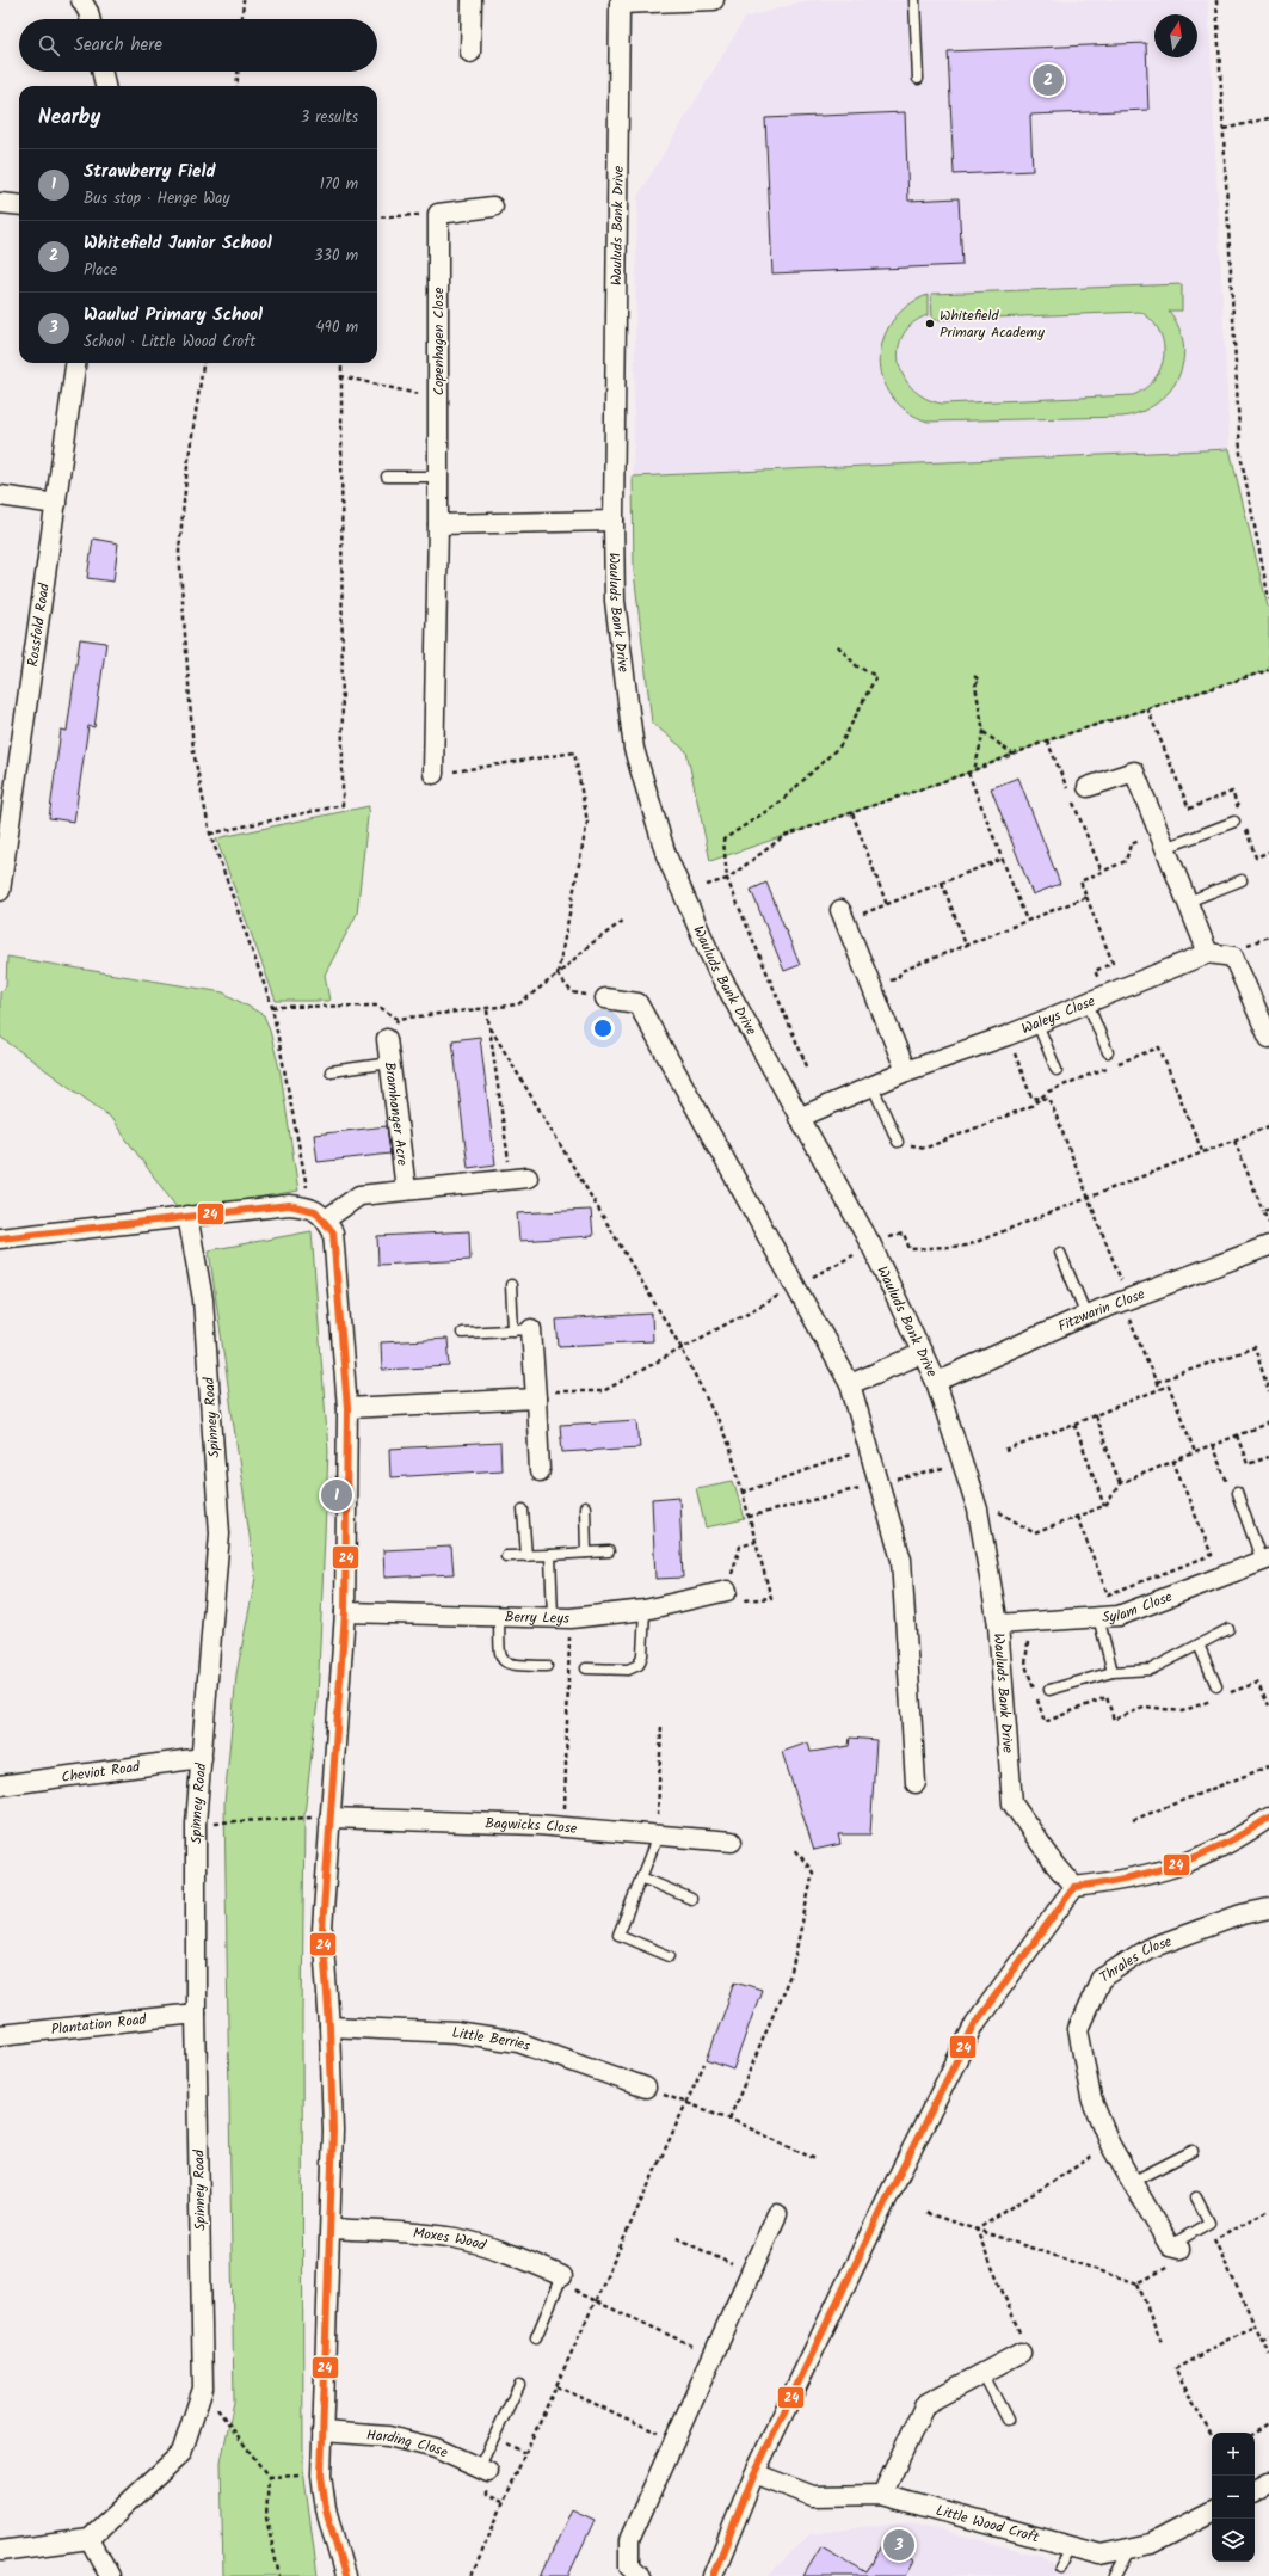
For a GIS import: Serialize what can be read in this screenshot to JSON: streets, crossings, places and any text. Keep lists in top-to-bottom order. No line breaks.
{"streets":{"street":["Wauluds Bank Drive","Copenhagen Close","Rossfold Road","Waleys Close","Bramhanger Acre","Fitzwarin Close","Spinney Road","Sylam Close","Berry Leys","Cheviot Road","Bagwicks Close","Thrales Close","Plantation Road","Little Berries","Moxes Wood","Harding Close","Little Wood Croft"]},"crossings":[["Wauluds Bank Drive","Waleys Close"],["Wauluds Bank Drive","Fitzwarin Close"],["Wauluds Bank Drive","Sylam Close"],["Spinney Road","Cheviot Road"],["Spinney Road","Plantation Road"]],"places":["Whitefield Primary Academy"],"lines":["transit line 24"],"north":"top","page":{"search":"Search here","pins":["2","1","3"],"heading":["Nearby","3 results"],"list":[{"mark":"1","name":"Strawberry Field","note":"Bus stop · Henge Way","value":"170 m"},{"mark":"2","name":"Whitefield Junior School","note":"Place","value":"330 m"},{"mark":"3","name":"Waulud Primary School","note":"School · Little Wood Croft","value":"490 m"}],"map_buttons":["+","−"]}}
